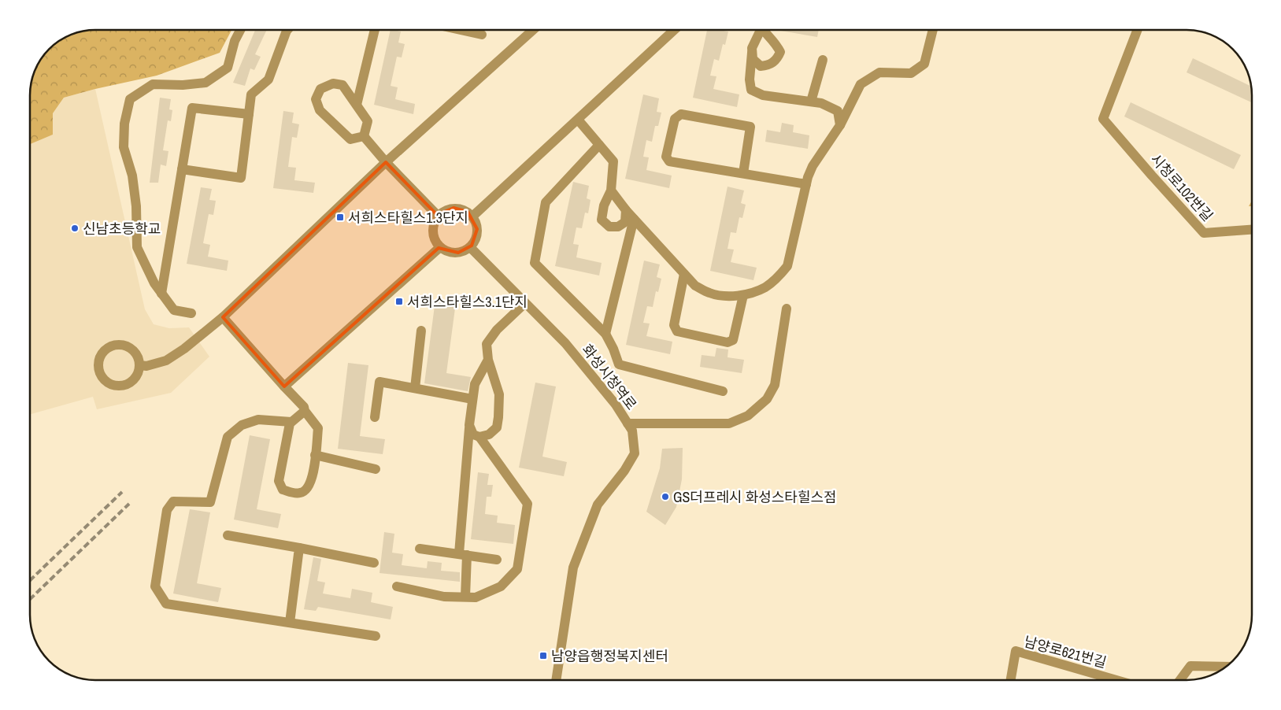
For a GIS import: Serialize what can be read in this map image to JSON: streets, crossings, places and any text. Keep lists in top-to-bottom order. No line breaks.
{"streets":{"street":["시청로102번길","화성시청역로","남양로621번길"]},"places":{"transit":["서희스타힐스1.3단지","서희스타힐스3.1단지","남양읍행정복지센터"],"other":["신남초등학교","GS더프레시 화성스타힐스점"]}}
